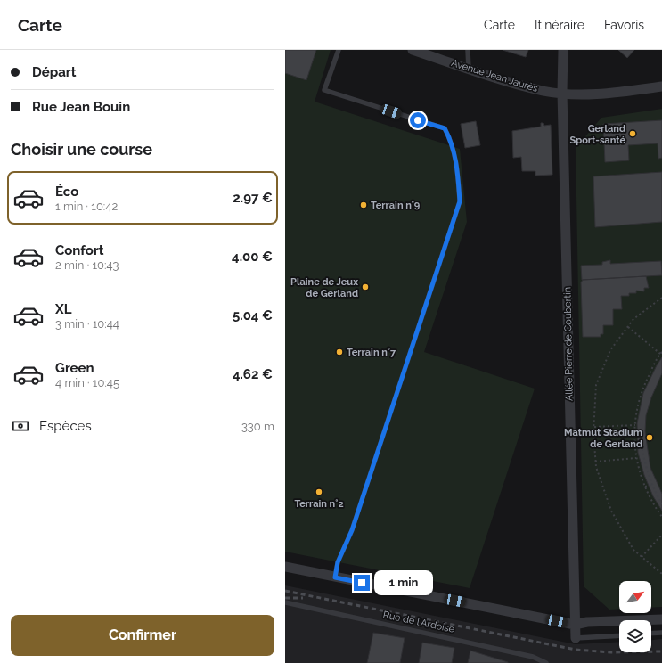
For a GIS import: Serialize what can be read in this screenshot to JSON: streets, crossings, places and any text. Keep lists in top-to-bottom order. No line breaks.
{"streets":{"street":["Avenue Jean Jaurès","Allée Pierre de Coubertin"],"lane":["Rue de l'Ardoise"]},"crossings":[["Avenue Jean Jaurès","Allée Pierre de Coubertin"]],"places":["Gerland Sport-santé","Terrain n°9","Plaine de Jeux de Gerland","Terrain n°7","Matmut Stadium de Gerland","Terrain n°2"],"north":"top right","page":{"header":"Carte","nav":["Carte","Itinéraire","Favoris"],"banner":["Départ","Rue Jean Bouin"],"heading":"Choisir une course","list":[{"name":"Éco","note":"1 min · 10:42","value":"2.97 €"},{"name":"Confort","note":"2 min · 10:43","value":"4.00 €"},{"name":"XL","note":"3 min · 10:44","value":"5.04 €"},{"name":"Green","note":"4 min · 10:45","value":"4.62 €"}],"pay":["Espèces","330 m"],"bubble":"1 min","buttons":"Confirmer"}}
